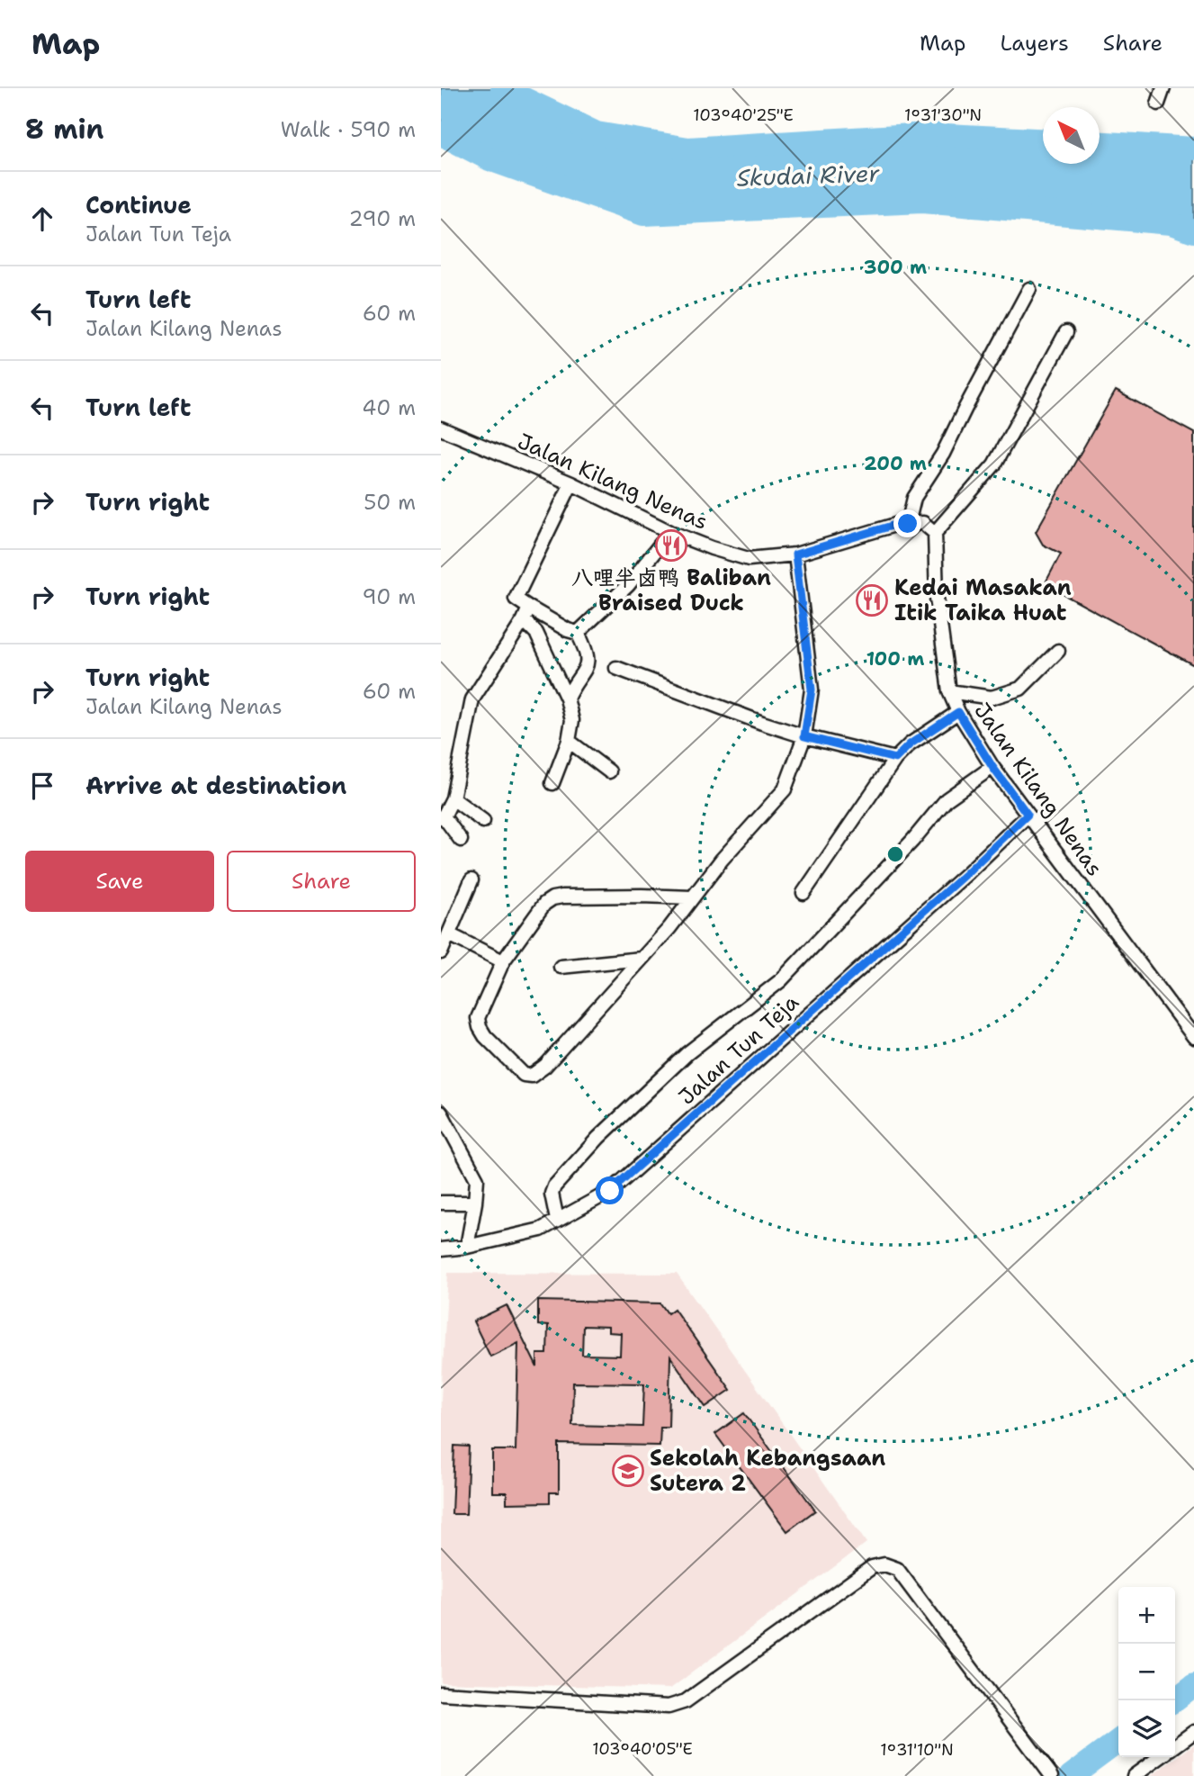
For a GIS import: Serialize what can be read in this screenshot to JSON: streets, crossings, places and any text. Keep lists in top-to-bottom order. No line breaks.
{"streets":{"street":["Jalan Kilang Nenas","Jalan Tun Teja"]},"crossings":[["Jalan Kilang Nenas","Jalan Tun Teja"]],"water":["Skudai River"],"places":{"restaurant":["八哩半卤鸭 Baliban Braised Duck","Kedai Masakan Itik Taika Huat"],"school or university":["Sekolah Kebangsaan Sutera 2"]},"north":"top left","page":{"header":"Map","nav":["Map","Layers","Share"],"heading":["8 min","Walk · 590 m"],"list":[["Continue","Jalan Tun Teja","290 m"],["Turn left","Jalan Kilang Nenas","60 m"],["Turn left","40 m"],["Turn right","50 m"],["Turn right","90 m"],["Turn right","Jalan Kilang Nenas","60 m"],"Arrive at destination"],"buttons":["Save","Share"],"map_buttons":["+","−"]},"coordinates":["1°31'30\"N","103°40'25\"E","103°40'05\"E","1°31'10\"N"],"rings":["300 m","200 m","100 m"]}
